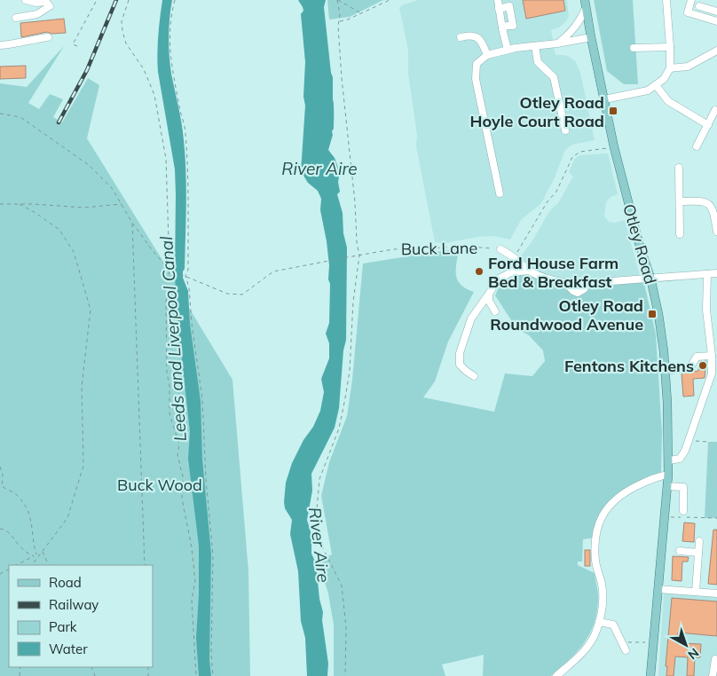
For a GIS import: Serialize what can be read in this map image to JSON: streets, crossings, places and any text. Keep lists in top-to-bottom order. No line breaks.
{"streets":{"main road":["Otley Road"],"street":["Buck Lane"]},"crossings":[["Otley Road","Buck Lane"]],"water":["River Aire","Leeds and Liverpool Canal"],"parks":["Buck Wood"],"places":{"transit":["Otley Road Hoyle Court Road","Otley Road Roundwood Avenue"],"other":["Ford House Farm Bed & Breakfast","Fentons Kitchens"]},"legend":["Road","Railway","Park","Water"],"north":"bottom right"}
